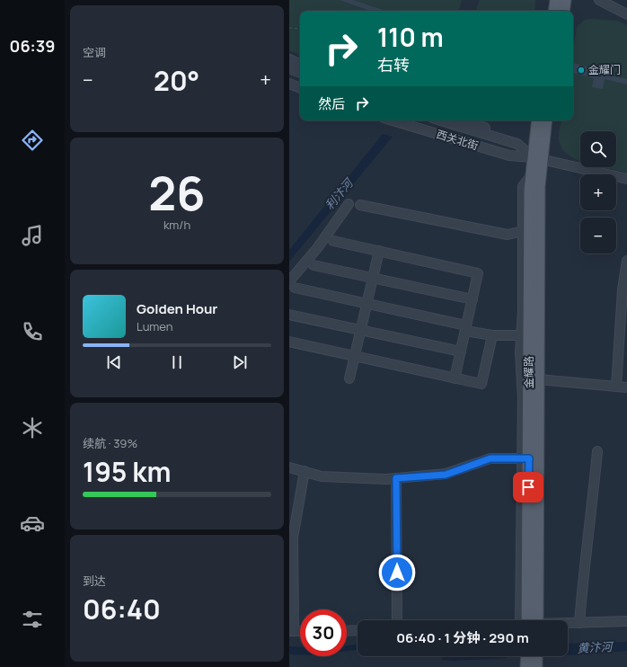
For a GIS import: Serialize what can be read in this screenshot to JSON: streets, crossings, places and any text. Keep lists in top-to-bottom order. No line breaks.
{"streets":{"main road":["金耀路"],"street":["西关北街"]},"crossings":[["西关北街","金耀路"]],"water":["利汴河","黄汴河"],"places":["金耀门"],"page":{"tabs":"06:39","tile":["空调",["26","km/h"],["续航 · 39%","195 km"],["到达","06:40"]],"turn":["110 m","右转"],"heat":["−","20°","+"],"then":"然后","map_buttons":["+","−"],"song":["Golden Hour","Lumen"],"limit":"30","trip":"06:40 · 1 分钟 · 290 m"}}
